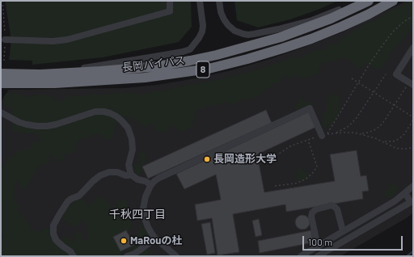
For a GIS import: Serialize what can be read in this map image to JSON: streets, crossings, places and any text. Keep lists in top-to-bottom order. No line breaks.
{"streets":{"highway":["長岡バイパス","8"]},"districts":["千秋四丁目"],"places":["長岡造形大学","MaRouの杜"],"scale_bar":"100 m"}
